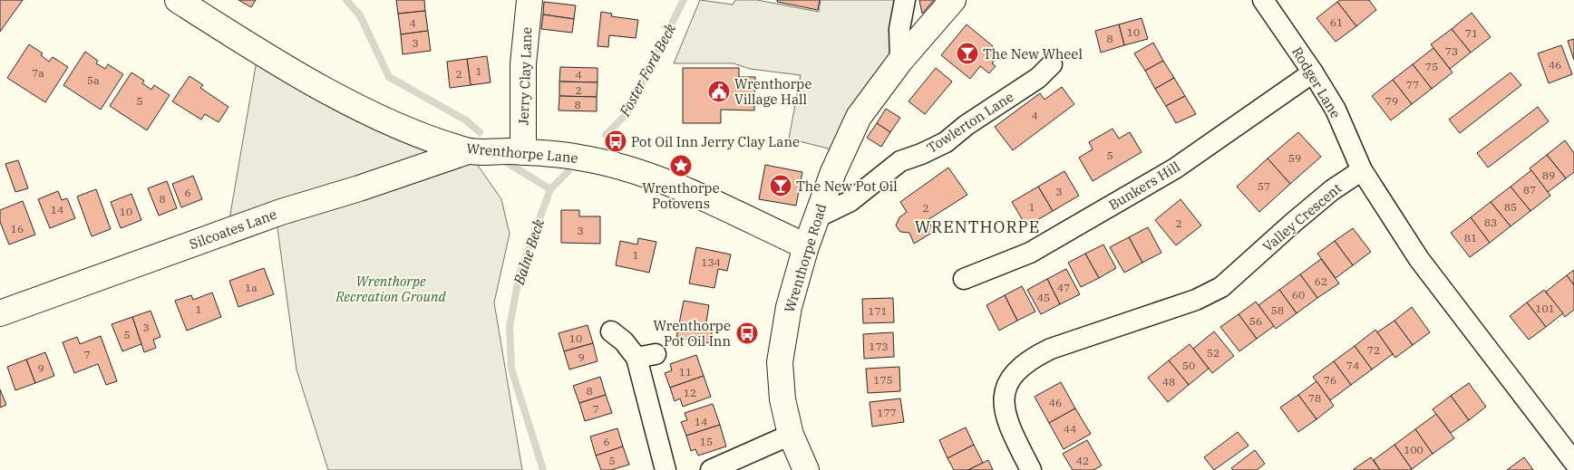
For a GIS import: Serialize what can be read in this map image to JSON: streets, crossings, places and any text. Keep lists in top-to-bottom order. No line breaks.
{"streets":{"street":["Jerry Clay Lane","Rodger Lane","Towlerton Lane","Wrenthorpe Lane","Bunkers Hill","Valley Crescent","Silcoates Lane","Wrenthorpe Road"]},"crossings":[["Jerry Clay Lane","Wrenthorpe Lane"],["Rodger Lane","Bunkers Hill"],["Rodger Lane","Valley Crescent"],["Towlerton Lane","Wrenthorpe Road"],["Wrenthorpe Lane","Silcoates Lane"],["Wrenthorpe Lane","Wrenthorpe Road"]],"districts":["WRENTHORPE"],"water":["Foster Ford Beck","Balne Beck"],"parks":["Wrenthorpe Recreation Ground"],"places":{"bar":["The New Wheel","The New Pot Oil"],"public building":["Wrenthorpe Village Hall"],"bus stop":["Pot Oil Inn Jerry Clay Lane","Wrenthorpe Pot Oil Inn"],"place":["Wrenthorpe Potovens"]},"house_numbers":["61","4","10","71","8","3","73","46","75","1","7a","2","4","5a","77","2","5","79","8","4","5","59","89","57","87","3","6","8","1","85","2","14","10","83","2","16","3","81","1","134","62","1a","47","60","45","101","1","58","171","56","3","5","10","173","72","52","7","9","50","74","9","11","175","76","48","8","12","78","46","7","177","14","44","6","15","100","5","42"]}
